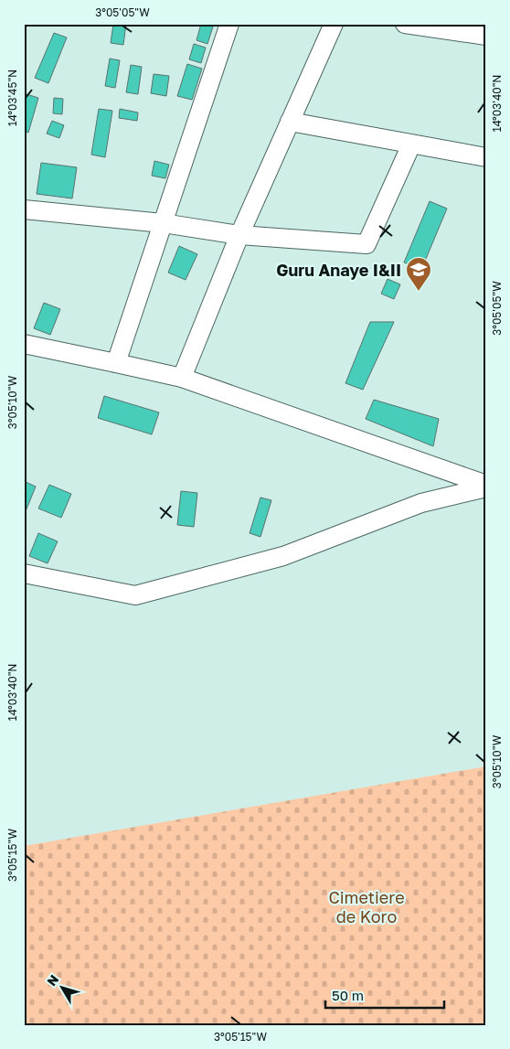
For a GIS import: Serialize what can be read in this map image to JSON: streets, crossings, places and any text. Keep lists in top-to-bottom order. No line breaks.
{"parks":["Cimetiere de Koro"],"places":{"school or university":["Guru Anaye I&II"]},"scale_bar":"50 m","north":"top left","coordinates":["3°05'05\"W","14°03'45\"N","14°03'40\"N","3°05'10\"W","3°05'15\"W"]}
